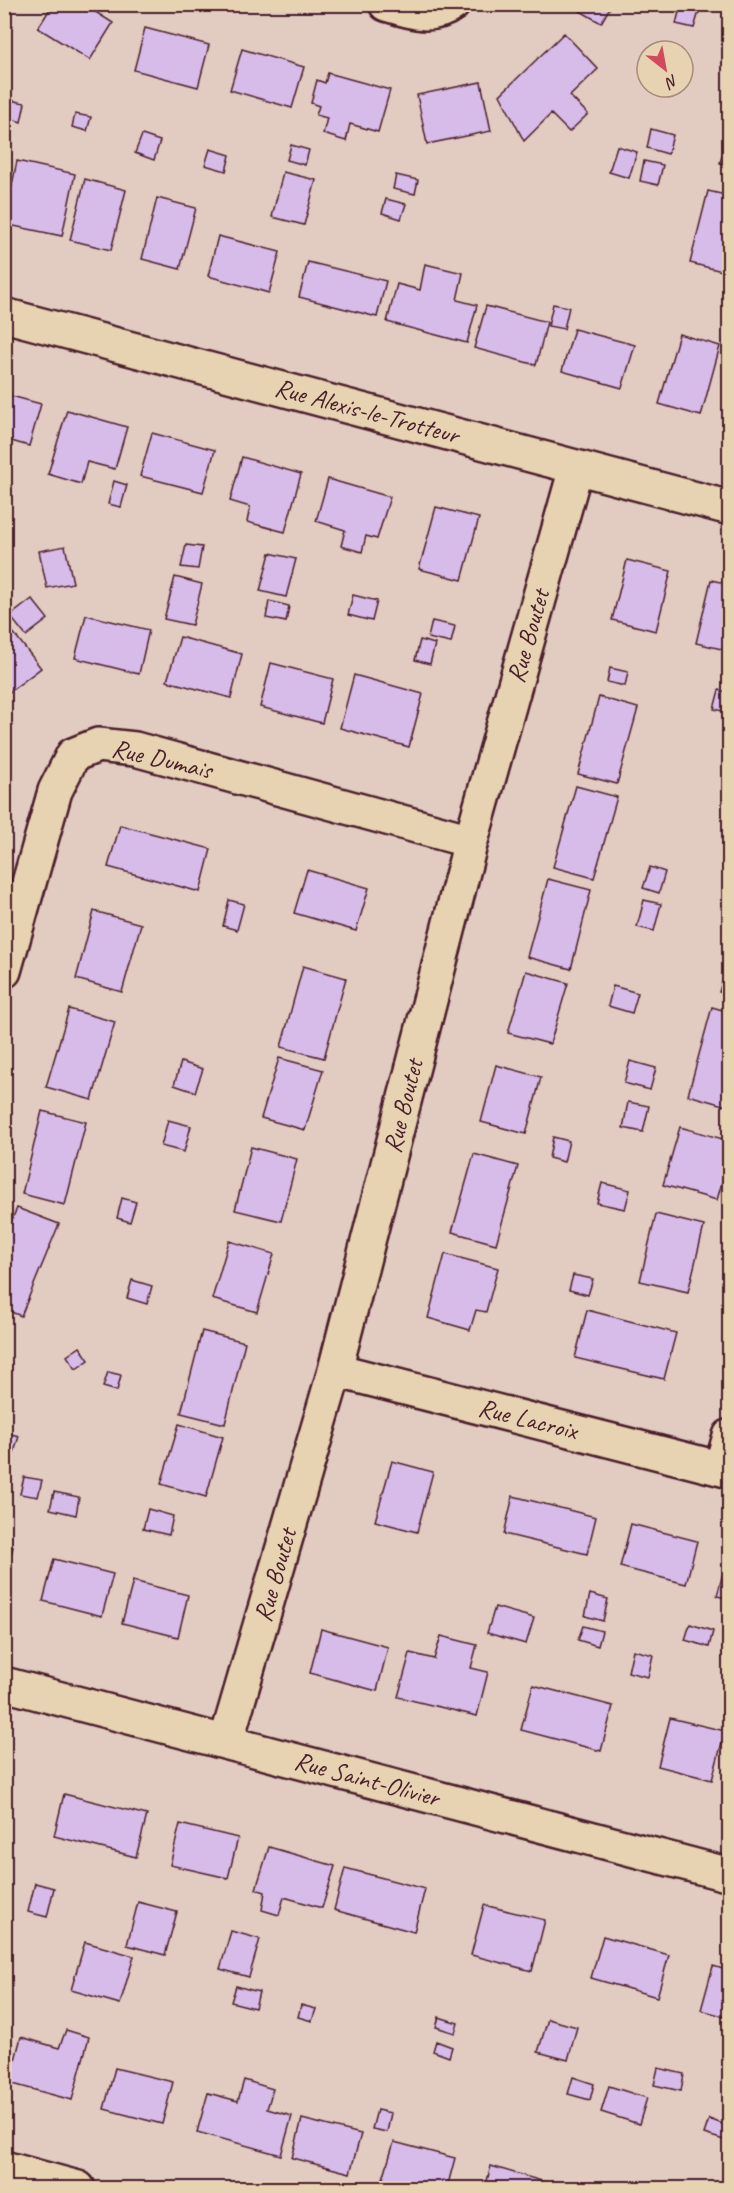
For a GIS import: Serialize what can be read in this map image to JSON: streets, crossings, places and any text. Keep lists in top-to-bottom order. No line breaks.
{"streets":{"street":["Rue Alexis-le-Trotteur","Rue Boutet","Rue Dumais","Rue Lacroix","Rue Saint-Olivier"]},"crossings":[["Rue Alexis-le-Trotteur","Rue Boutet"],["Rue Boutet","Rue Dumais"],["Rue Boutet","Rue Lacroix"],["Rue Boutet","Rue Saint-Olivier"]],"north":"bottom right"}
